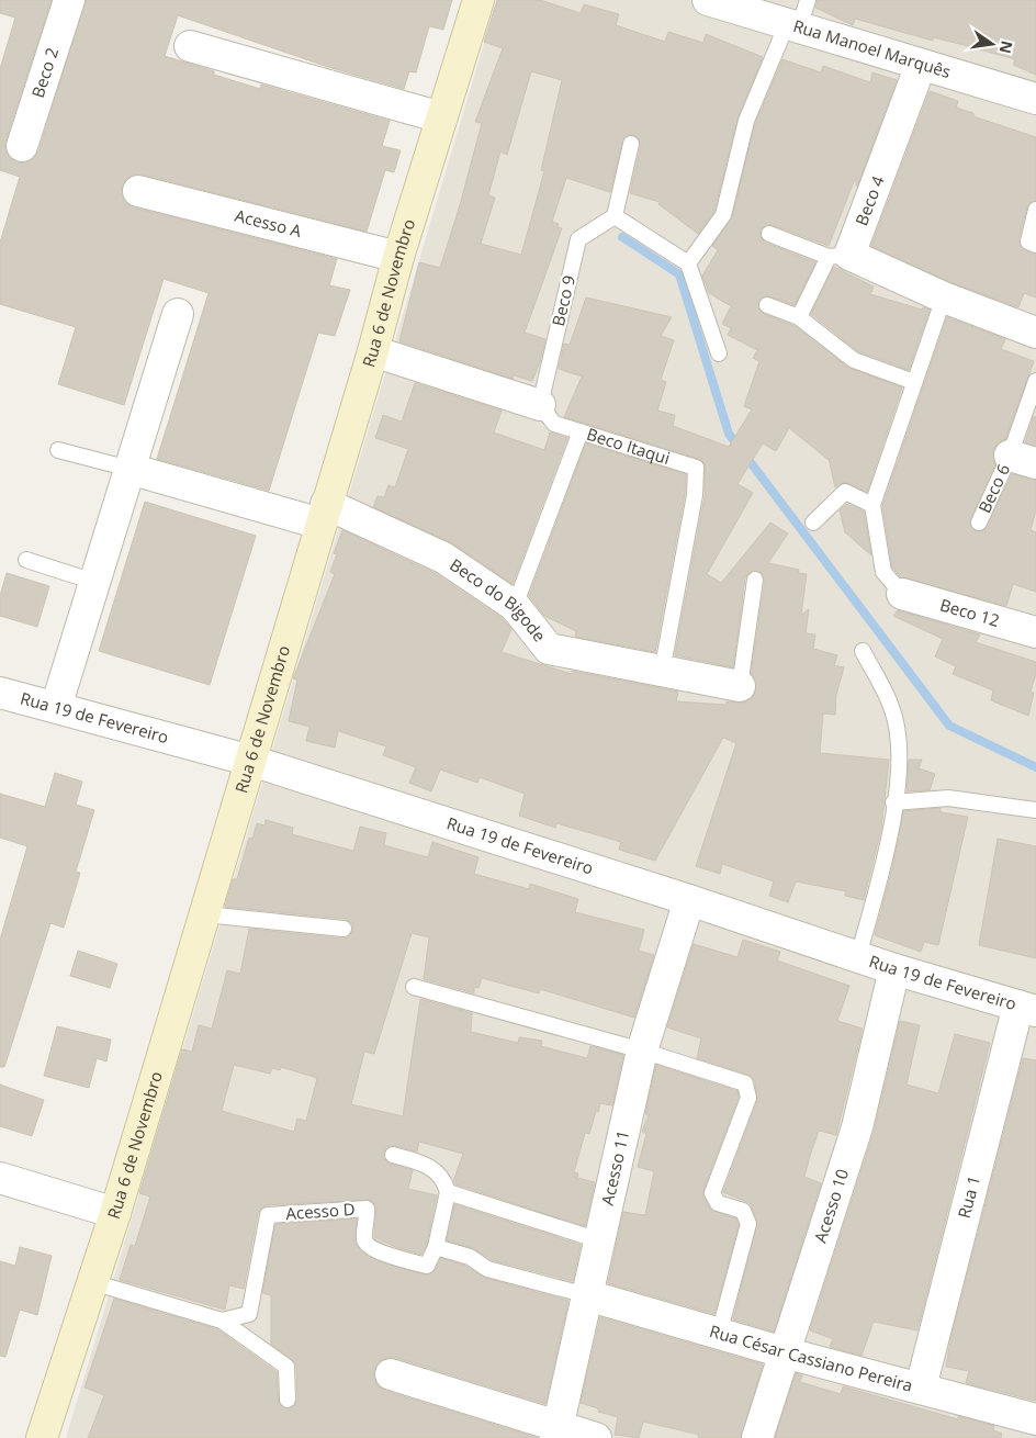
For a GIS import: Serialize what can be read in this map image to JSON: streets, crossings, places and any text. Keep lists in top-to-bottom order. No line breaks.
{"streets":{"street":["Rua Manoel Marquês","Beco 2","Beco 4","Acesso A","Rua 6 de Novembro","Beco Itaqui","Beco do Bigode","Beco 12","Rua 19 de Fevereiro","Acesso 11","Rua 1","Acesso 10","Rua César Cassiano Pereira"],"lane":["Beco 9","Beco 6","Acesso D"]},"crossings":[["Rua Manoel Marquês","Beco 4"],["Acesso A","Rua 6 de Novembro"],["Rua 6 de Novembro","Beco Itaqui"],["Rua 6 de Novembro","Beco do Bigode"],["Rua 6 de Novembro","Rua 19 de Fevereiro"],["Beco 9","Beco Itaqui"],["Beco Itaqui","Beco do Bigode"],["Rua 19 de Fevereiro","Acesso 11"],["Rua 19 de Fevereiro","Rua 1"],["Rua 19 de Fevereiro","Acesso 10"],["Acesso 11","Rua César Cassiano Pereira"],["Rua 1","Rua César Cassiano Pereira"],["Acesso 10","Rua César Cassiano Pereira"]],"north":"right"}
